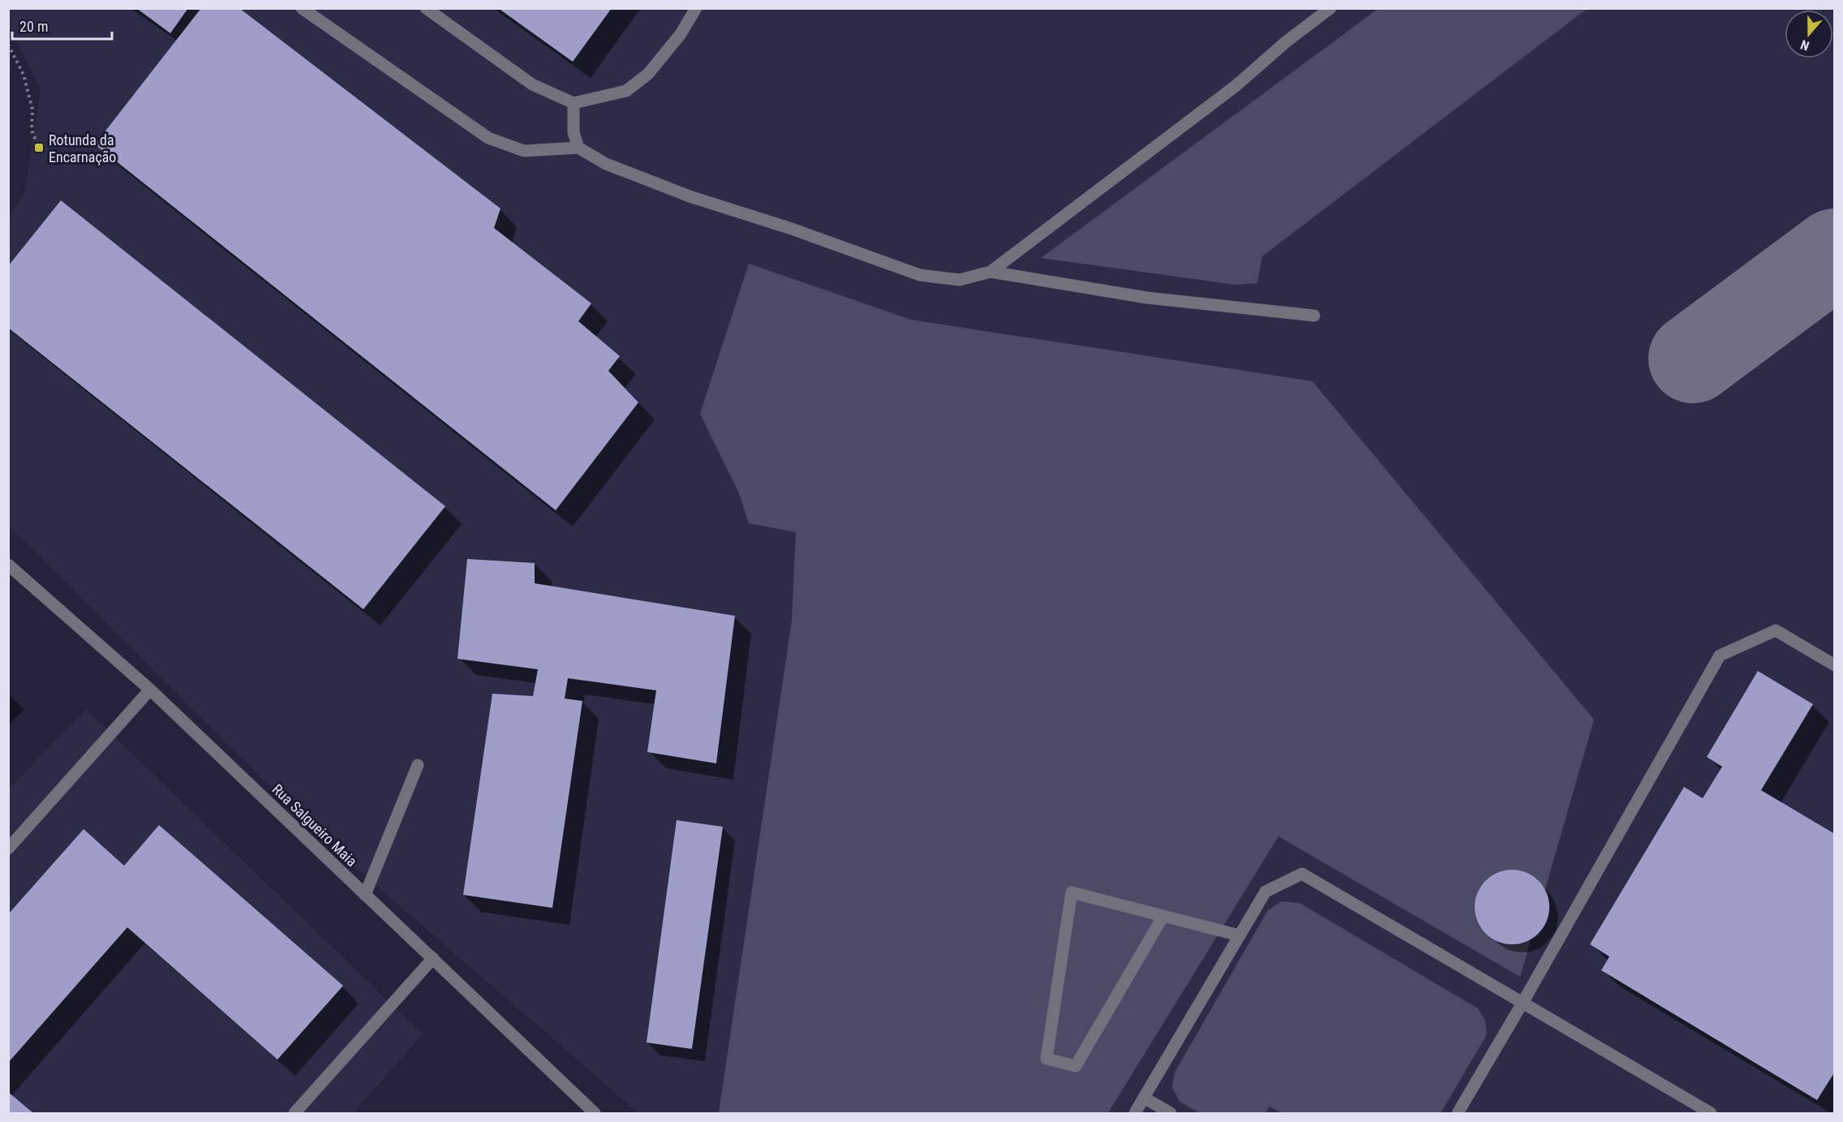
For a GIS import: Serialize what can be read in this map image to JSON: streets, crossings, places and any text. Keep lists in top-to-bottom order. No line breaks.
{"streets":{"street":["Rua Salgueiro Maia"]},"places":{"transit":["Rotunda da Encarnação"]},"scale_bar":"20 m","north":"bottom"}
